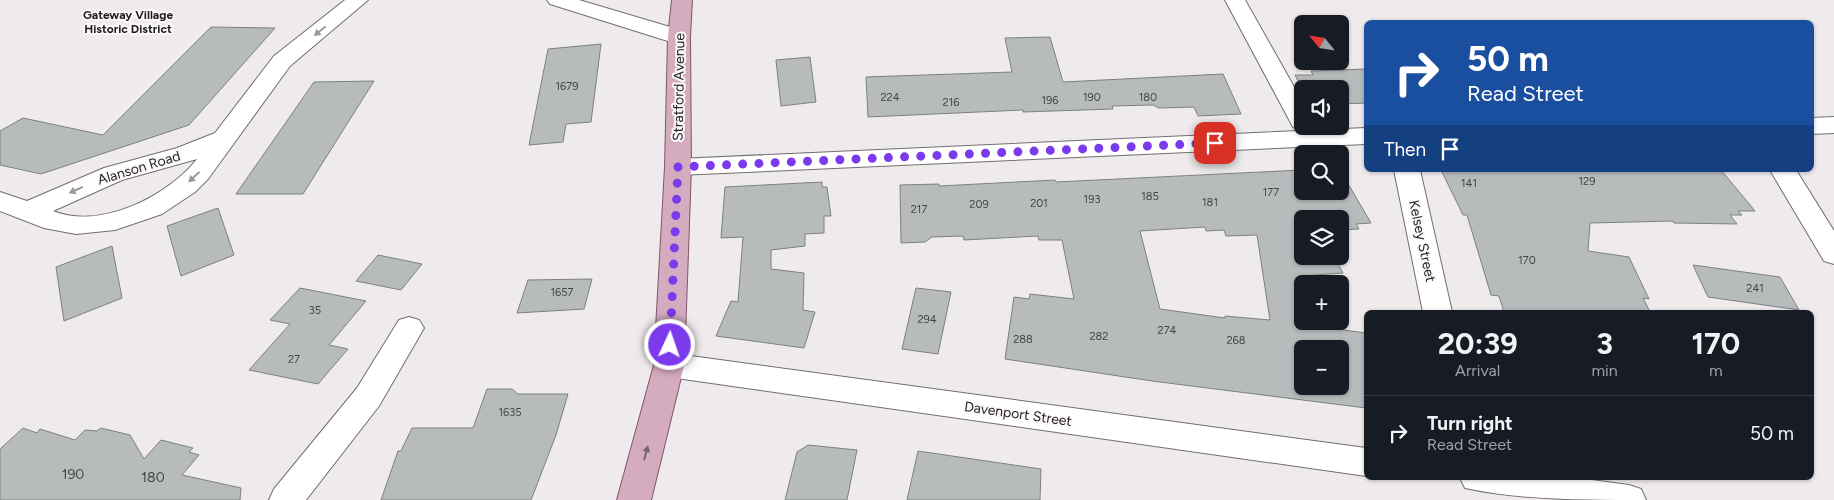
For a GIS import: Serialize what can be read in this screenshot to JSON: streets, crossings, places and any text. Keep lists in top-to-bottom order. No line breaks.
{"streets":{"main road":["Stratford Avenue"],"street":["Alanson Road","Kelsey Street","Davenport Street"]},"crossings":[["Stratford Avenue","Davenport Street"]],"one_way":["Alanson Road"],"districts":["Gateway Village Historic District"],"house_numbers":["1679","224","190","180","196","216","129","141","177","185","193","181","201","209","217","170","241","1657","35","294","274","282","288","268","27","1635","190","180"],"north":"top left","page":{"map_buttons":["+","−"],"turn":["50 m","Read Street"],"then":"Then","eta":["20:39","Arrival","3","min","170","m"],"list":[{"name":"Turn right","note":"Read Street","value":"50 m"}]}}
